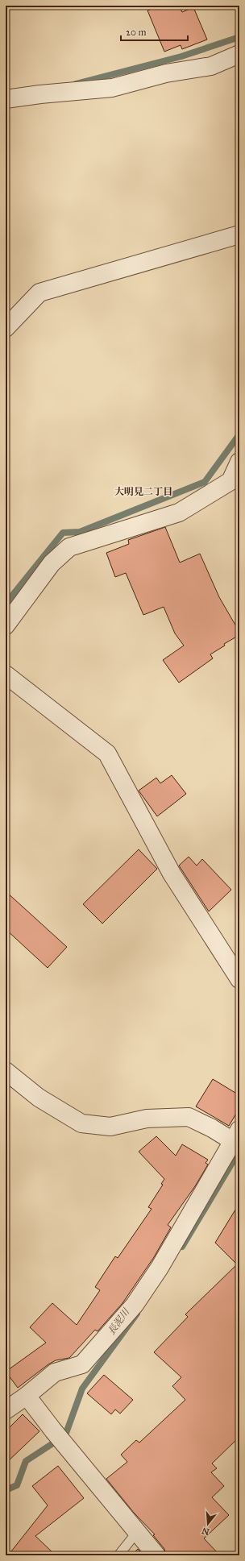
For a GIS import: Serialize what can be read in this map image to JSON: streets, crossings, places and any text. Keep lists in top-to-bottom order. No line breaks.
{"districts":["大明見二丁目"],"water":["長泥川"],"scale_bar":"20 m","north":"bottom"}
